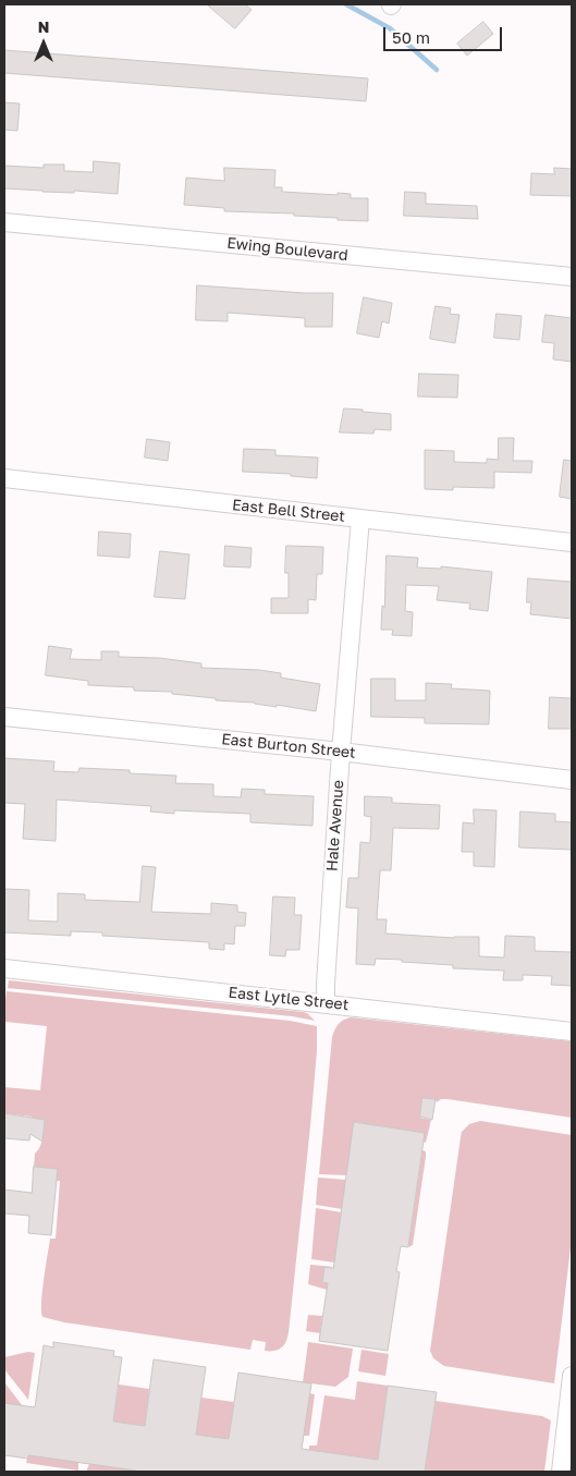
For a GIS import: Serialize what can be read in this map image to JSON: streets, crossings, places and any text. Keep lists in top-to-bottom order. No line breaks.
{"streets":{"street":["Ewing Boulevard","East Bell Street","East Burton Street","Hale Avenue","East Lytle Street"]},"crossings":[["East Bell Street","Hale Avenue"],["East Burton Street","Hale Avenue"],["Hale Avenue","East Lytle Street"]],"scale_bar":"50 m","north":"top"}
